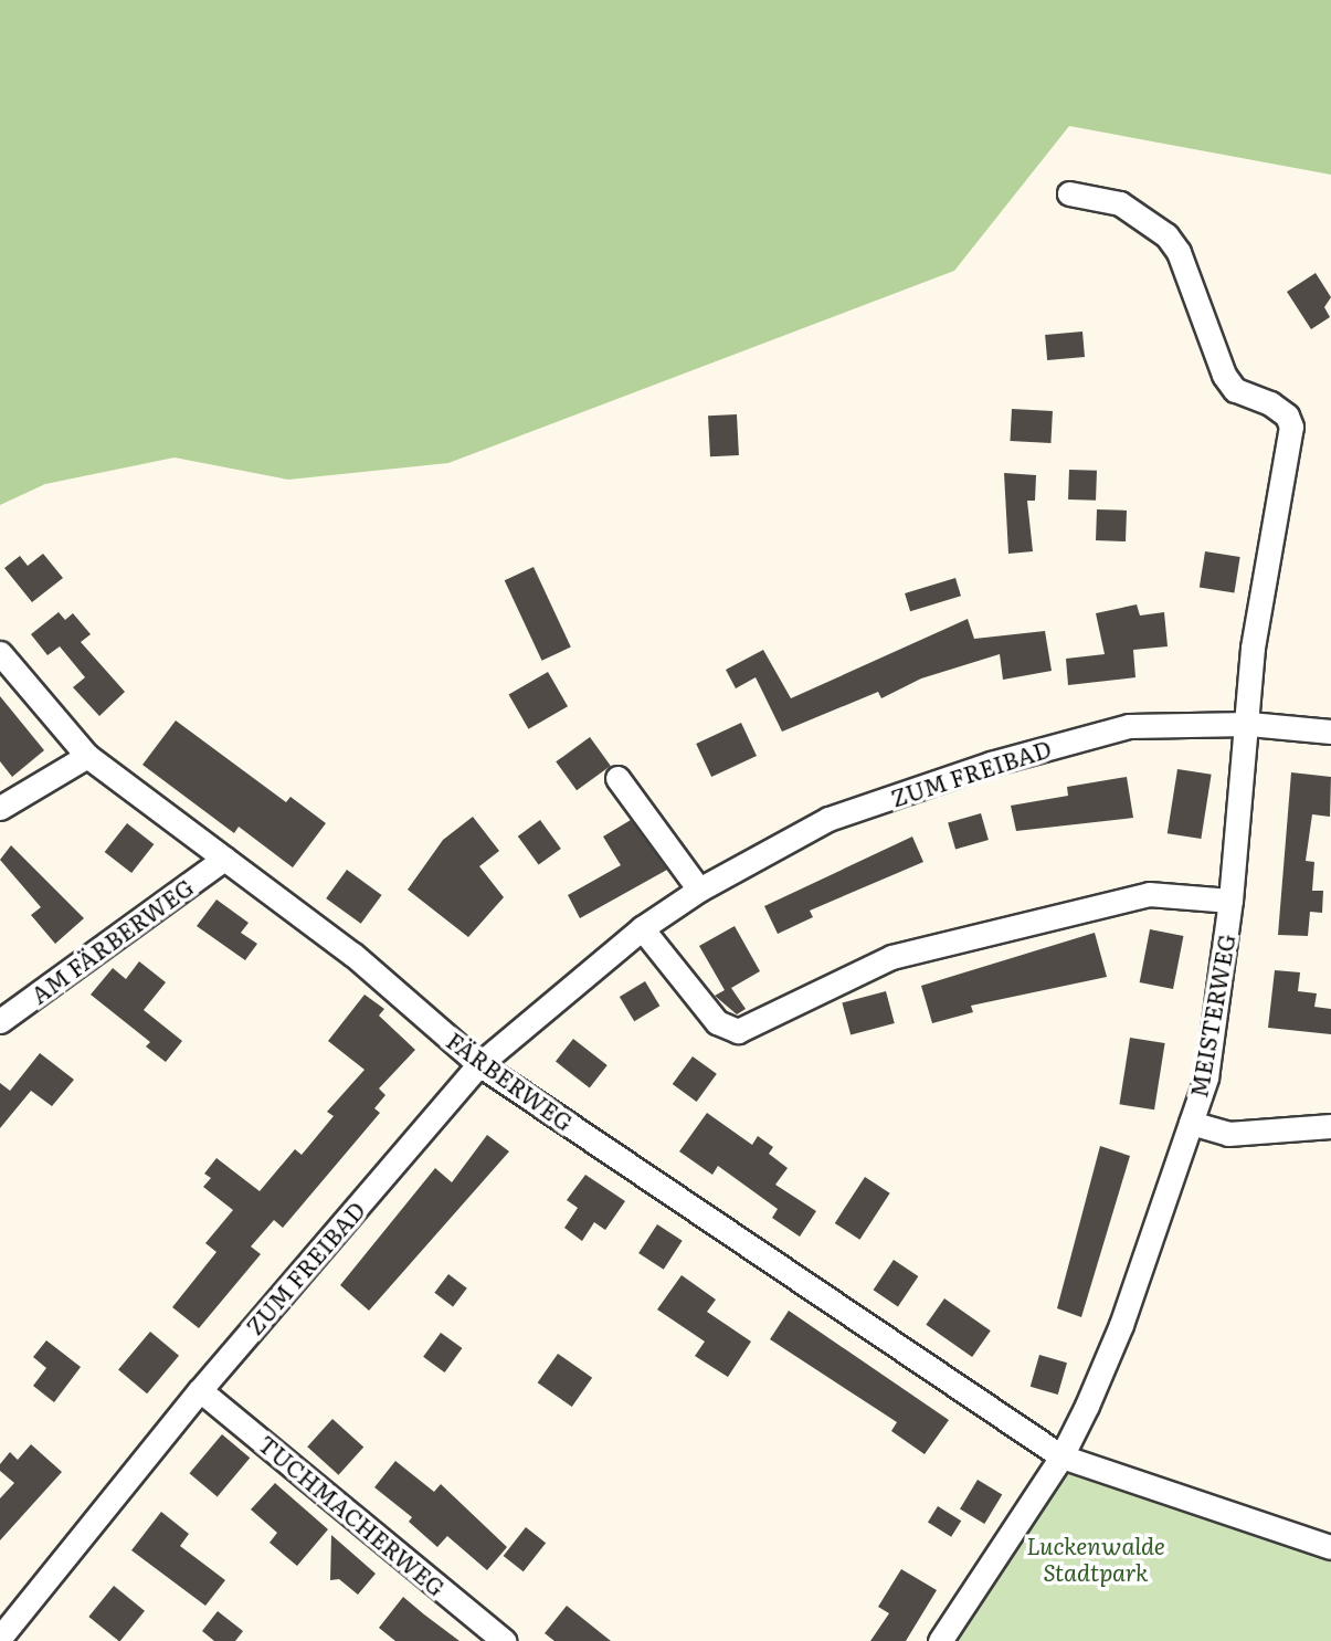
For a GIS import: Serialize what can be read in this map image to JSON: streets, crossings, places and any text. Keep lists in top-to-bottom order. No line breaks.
{"streets":{"street":["ZUM FREIBAD","AM FÄRBERWEG","MEISTERWEG","FÄRBERWEG","TUCHMACHERWEG"]},"crossings":[["ZUM FREIBAD","MEISTERWEG"],["ZUM FREIBAD","FÄRBERWEG"],["ZUM FREIBAD","TUCHMACHERWEG"],["AM FÄRBERWEG","FÄRBERWEG"],["MEISTERWEG","FÄRBERWEG"]],"parks":["Luckenwalde Stadtpark"]}
